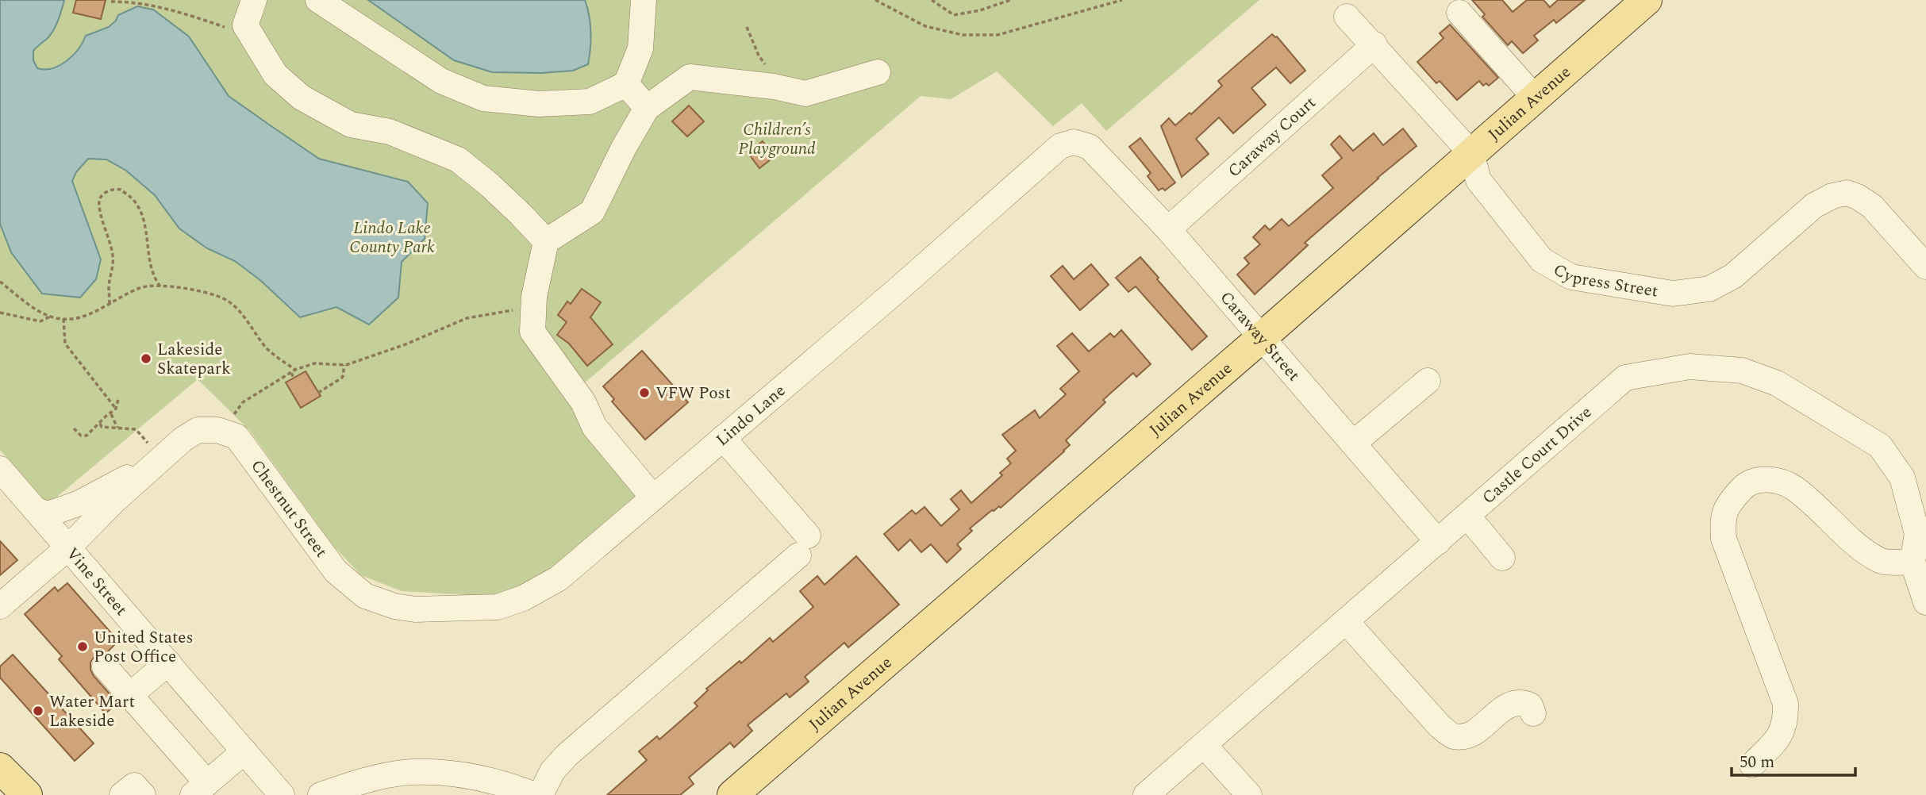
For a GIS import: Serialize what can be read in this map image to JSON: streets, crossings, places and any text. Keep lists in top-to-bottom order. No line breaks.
{"streets":{"main road":["Julian Avenue"],"street":["Caraway Court","Cypress Street","Caraway Street","Lindo Lane","Castle Court Drive","Chestnut Street","Vine Street"]},"crossings":[["Julian Avenue","Cypress Street"],["Julian Avenue","Caraway Street"],["Caraway Court","Cypress Street"],["Caraway Court","Caraway Street"],["Caraway Street","Lindo Lane"],["Caraway Street","Castle Court Drive"],["Lindo Lane","Chestnut Street"]],"parks":["Children’s Playground","Lindo Lake County Park"],"places":["Lakeside Skatepark","VFW Post","United States Post Office","Water Mart Lakeside"],"scale_bar":"50 m"}
